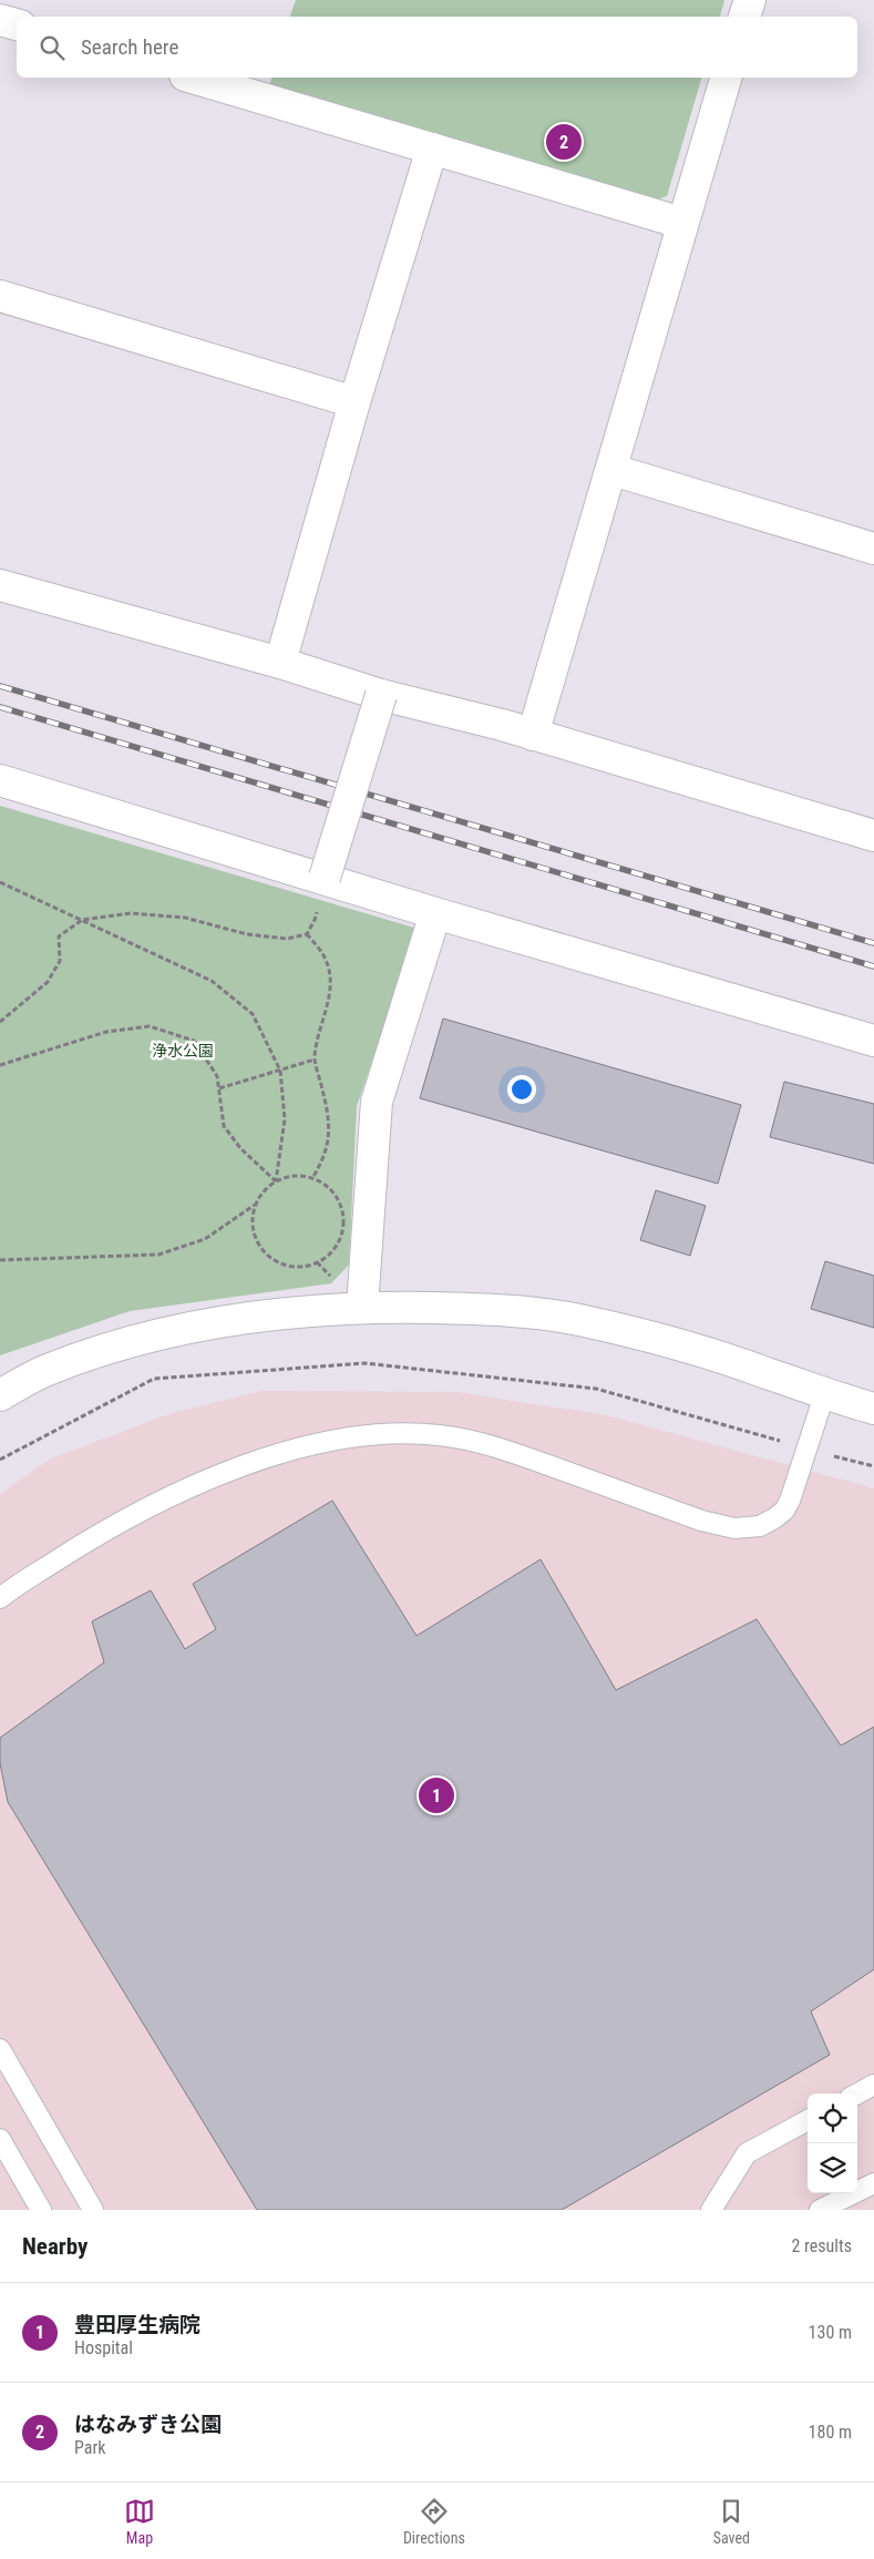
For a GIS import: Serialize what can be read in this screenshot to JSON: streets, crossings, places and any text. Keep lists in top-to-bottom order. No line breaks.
{"parks":["浄水公園"],"page":{"search":"Search here","pins":["2","1"],"heading":["Nearby","2 results"],"list":[{"mark":"1","name":"豊田厚生病院","note":"Hospital","value":"130 m"},{"mark":"2","name":"はなみずき公園","note":"Park","value":"180 m"}],"nav":["Map","Directions","Saved"]}}
